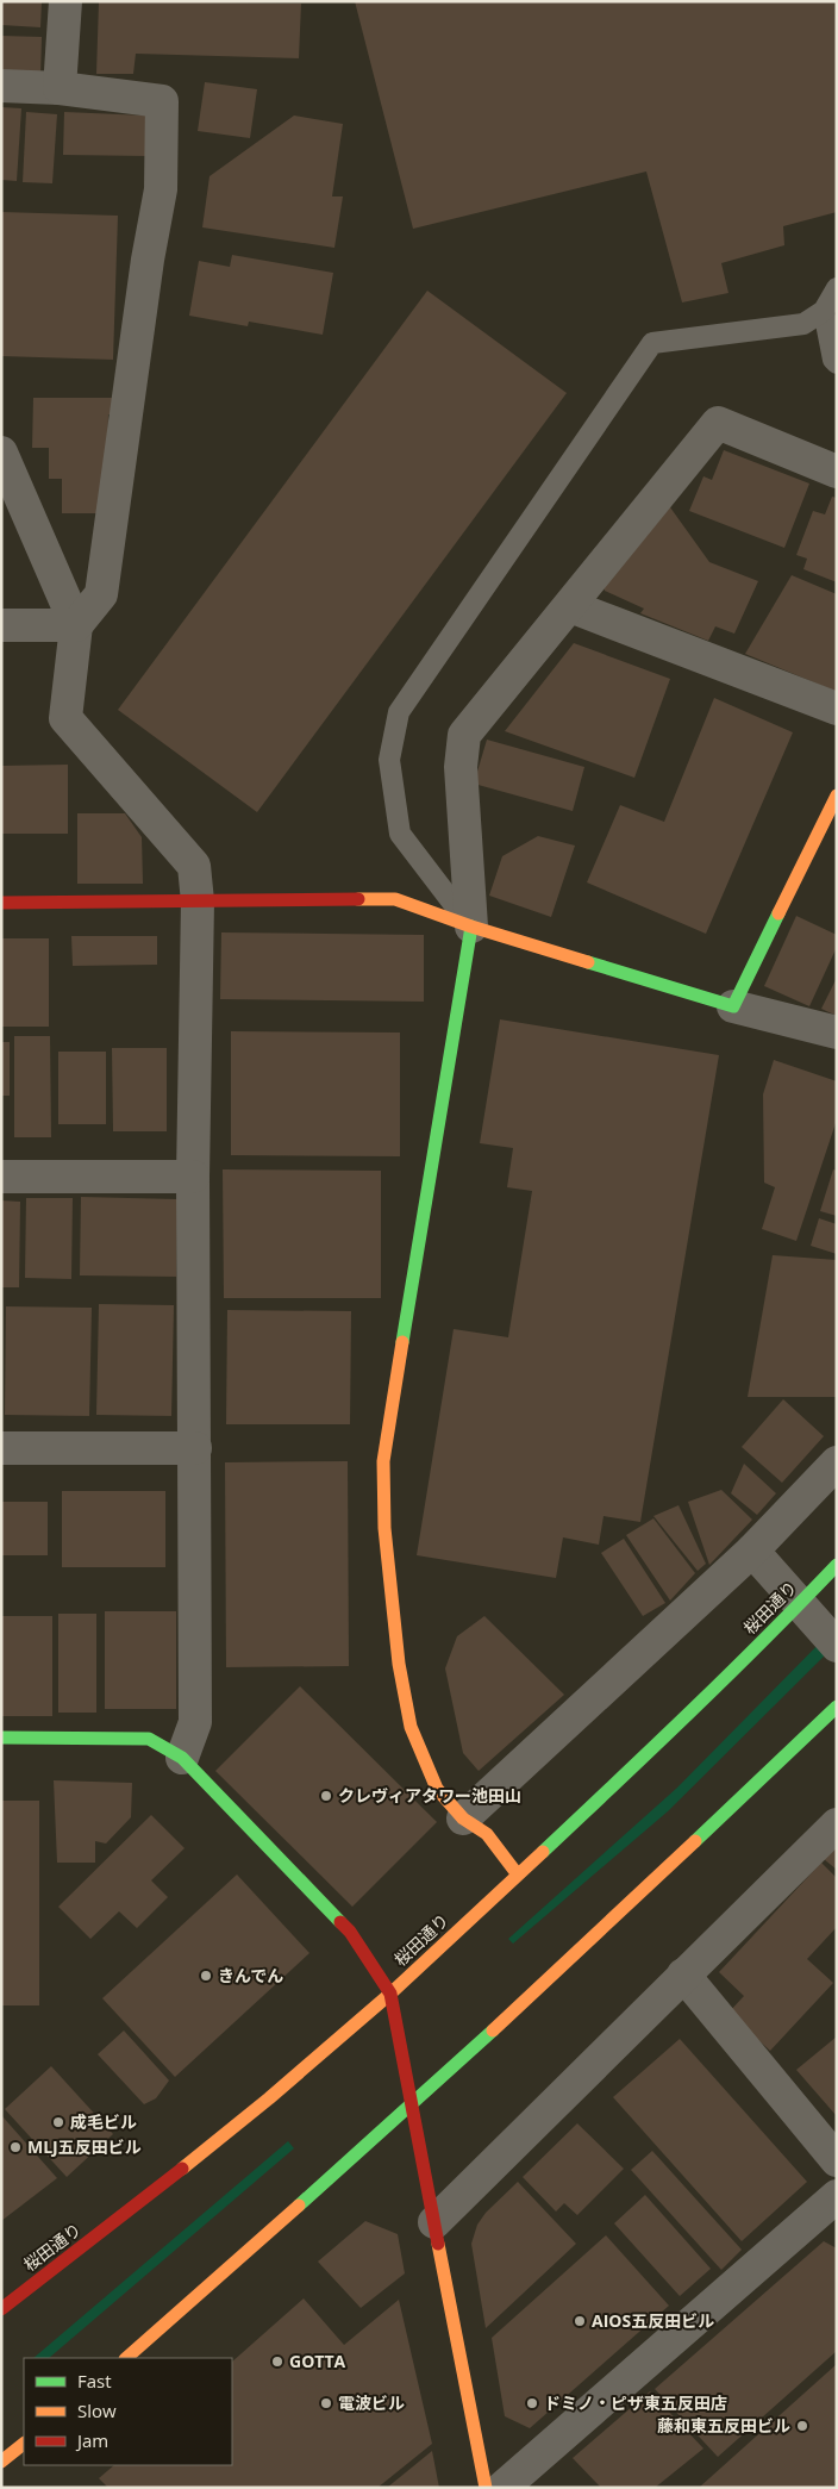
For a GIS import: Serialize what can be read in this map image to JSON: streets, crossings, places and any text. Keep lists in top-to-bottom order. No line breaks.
{"streets":{"main road":["桜田通り"]},"places":["クレヴィアタワー池田山","きんでん","成毛ビル","MLJ五反田ビル","AIOS五反田ビル","GOTTA","電波ビル","ドミノ・ピザ東五反田店","藤和東五反田ビル"],"legend":["Fast","Slow","Jam"]}
